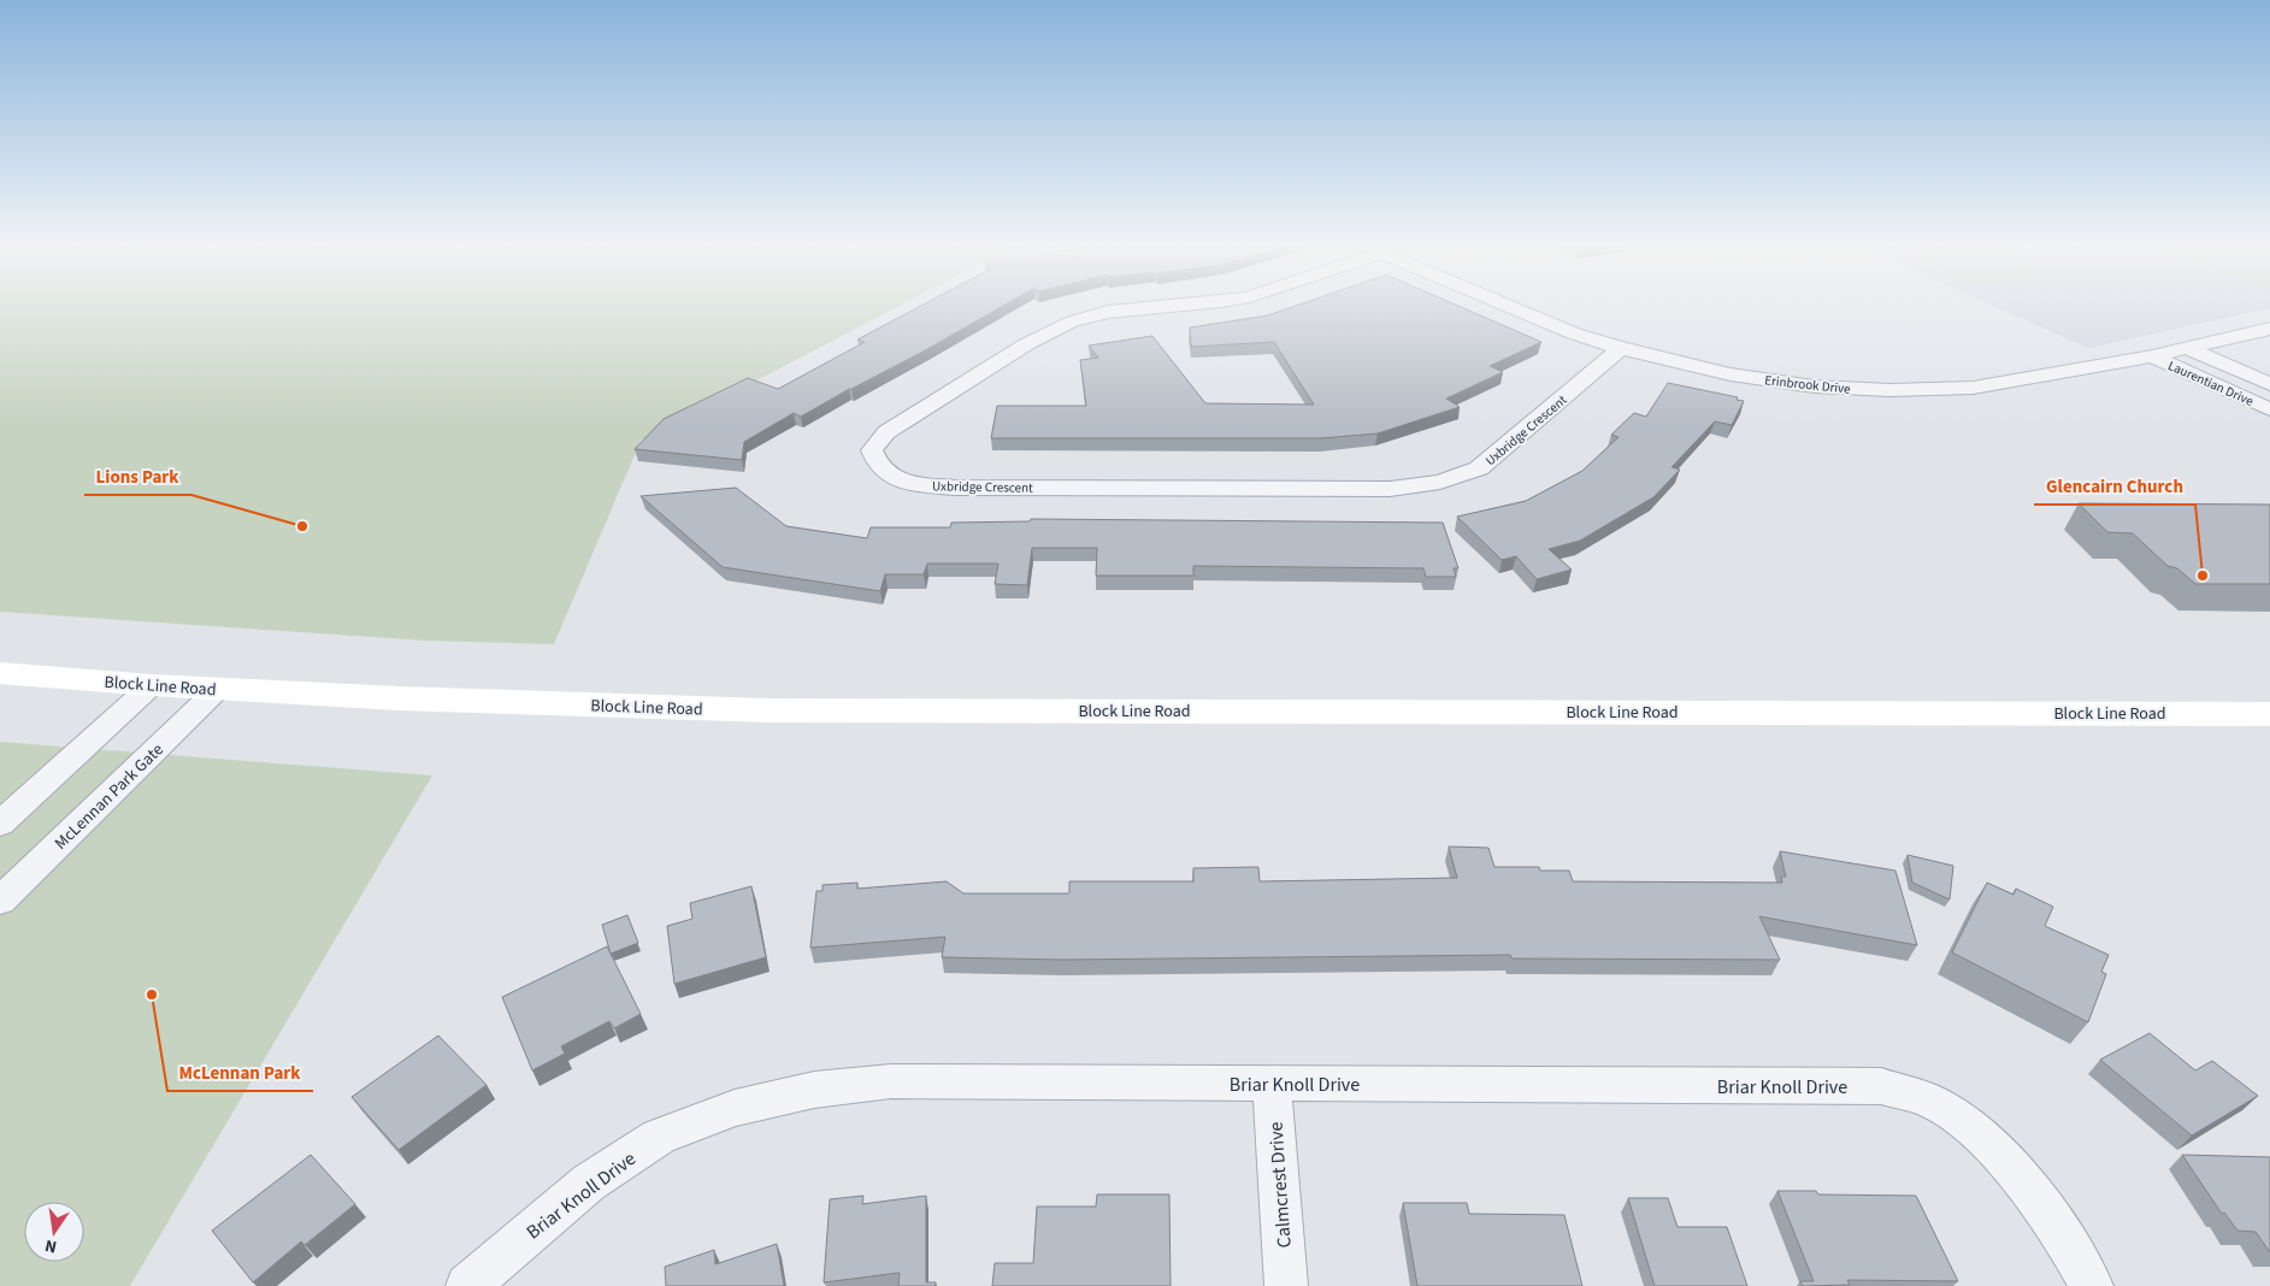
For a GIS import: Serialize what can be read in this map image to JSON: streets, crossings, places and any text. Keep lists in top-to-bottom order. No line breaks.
{"streets":{"street":["Laurentian Drive","Erinbrook Drive","Uxbridge Crescent","Block Line Road","McLennan Park Gate","Briar Knoll Drive","Calmcrest Drive"]},"crossings":[["Laurentian Drive","Erinbrook Drive"],["Erinbrook Drive","Uxbridge Crescent"],["Block Line Road","McLennan Park Gate"],["Briar Knoll Drive","Calmcrest Drive"]],"places":["Lions Park","Glencairn Church","McLennan Park"],"north":"bottom"}
